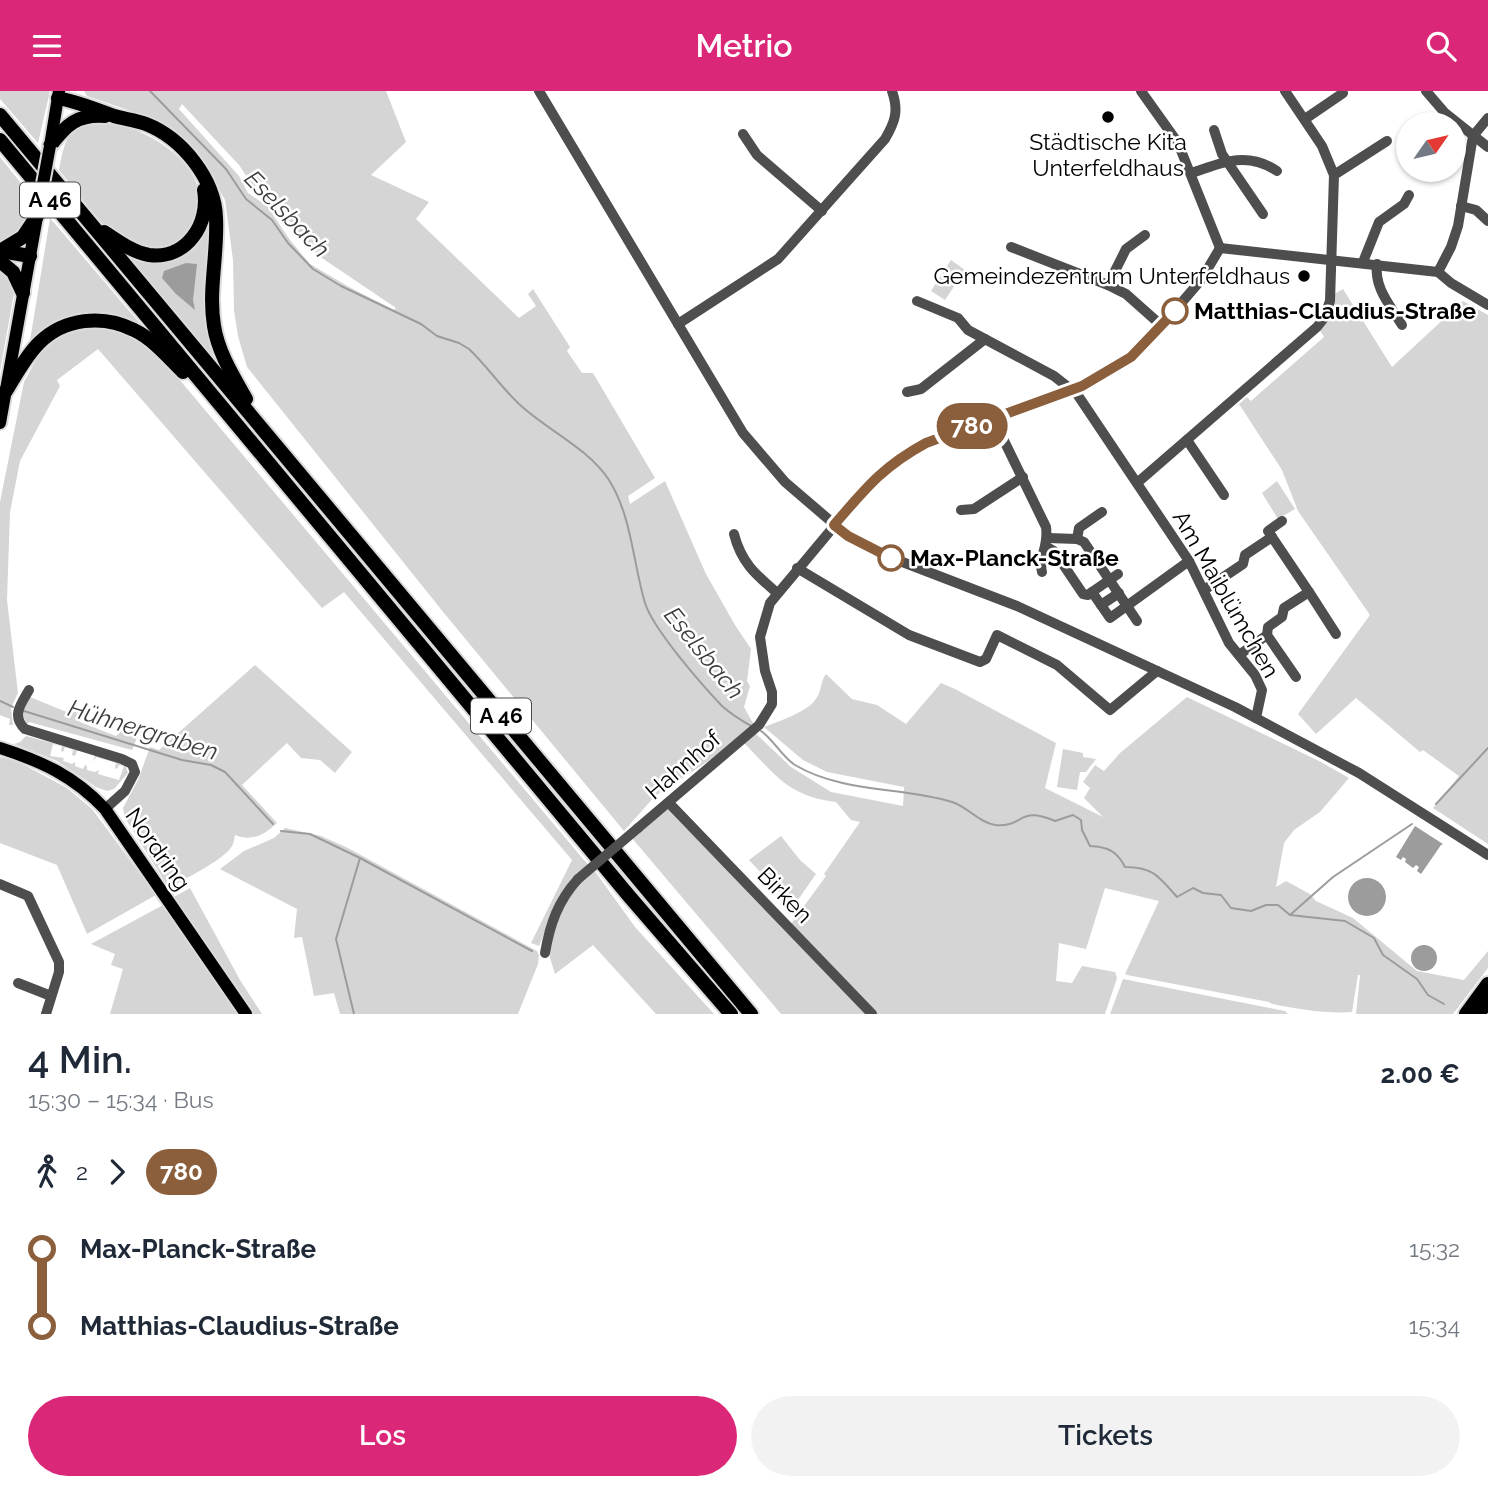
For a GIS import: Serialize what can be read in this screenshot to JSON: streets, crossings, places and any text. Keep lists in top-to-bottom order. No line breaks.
{"streets":{"highway":["A 46"],"main road":["Nordring"],"street":["Am Maiblümchen","Hahnhof","Birken"]},"crossings":[["Hahnhof","Birken"]],"water":["Eselsbach","Hühnergraben"],"places":["Städtische Kita Unterfeldhaus","Gemeindezentrum Unterfeldhaus","Matthias-Claudius-Straße","Max-Planck-Straße"],"lines":["bus line 780"],"north":"top right","page":{"header":"Metrio","on_map":"780","heading":["4 Min.","15:30 – 15:34 · Bus","2.00 €"],"legs":["2","780"],"list":[{"name":"Max-Planck-Straße","value":"15:32"},{"name":"Matthias-Claudius-Straße","value":"15:34"}],"buttons":["Los","Tickets"]}}
